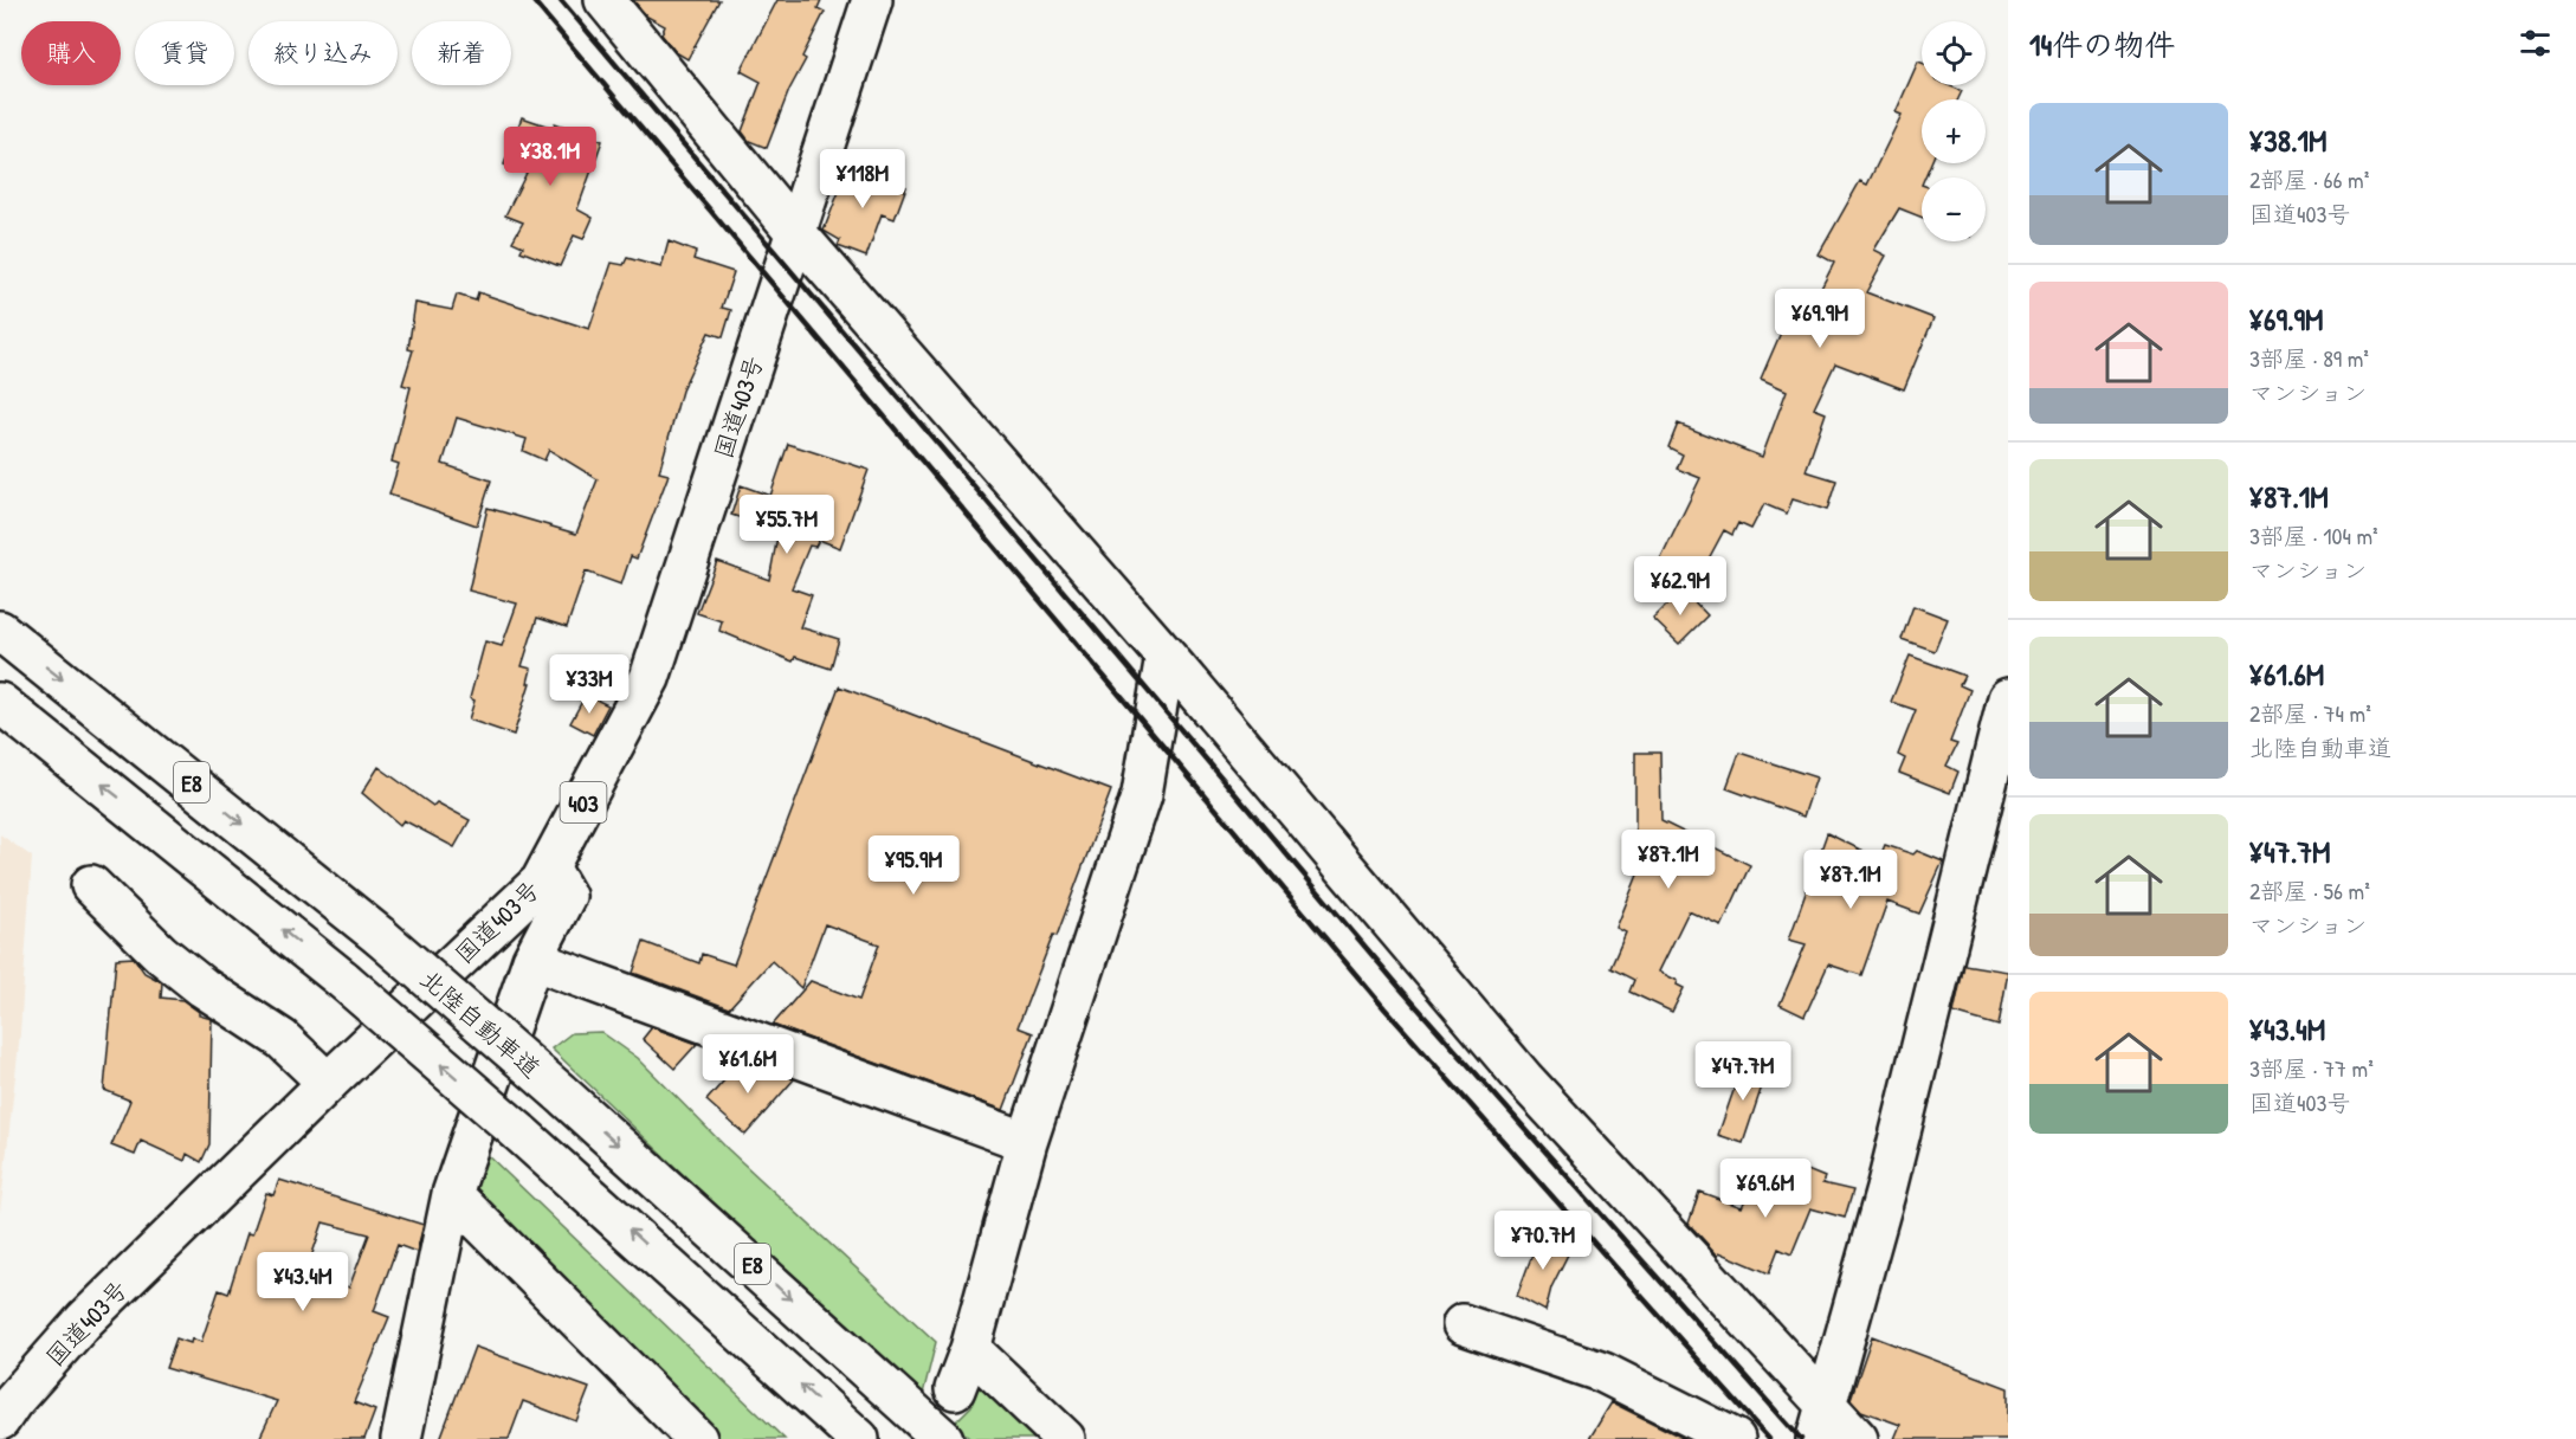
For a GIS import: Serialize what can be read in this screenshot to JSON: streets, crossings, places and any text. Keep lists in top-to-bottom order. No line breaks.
{"streets":{"main road":["国道403号","E8","403","北陸自動車道"]},"page":{"heading":"14件の物件","map_buttons":["+","−"],"chip":["購入","賃貸","絞り込み","新着"],"list":[{"name":"¥38.1M","note":"2部屋 · 66 m² · 国道403号"},{"name":"¥69.9M","note":"3部屋 · 89 m² · マンション"},{"name":"¥87.1M","note":"3部屋 · 104 m² · マンション"},{"name":"¥61.6M","note":"2部屋 · 74 m² · 北陸自動車道"},{"name":"¥47.7M","note":"2部屋 · 56 m² · マンション"},{"name":"¥43.4M","note":"3部屋 · 77 m² · 国道403号"}],"price":["¥38.1M","¥118M","¥69.9M","¥55.7M","¥62.9M","¥33M","¥87.1M","¥95.9M","¥87.1M","¥61.6M","¥47.7M","¥69.6M","¥70.7M","¥43.4M"]}}
